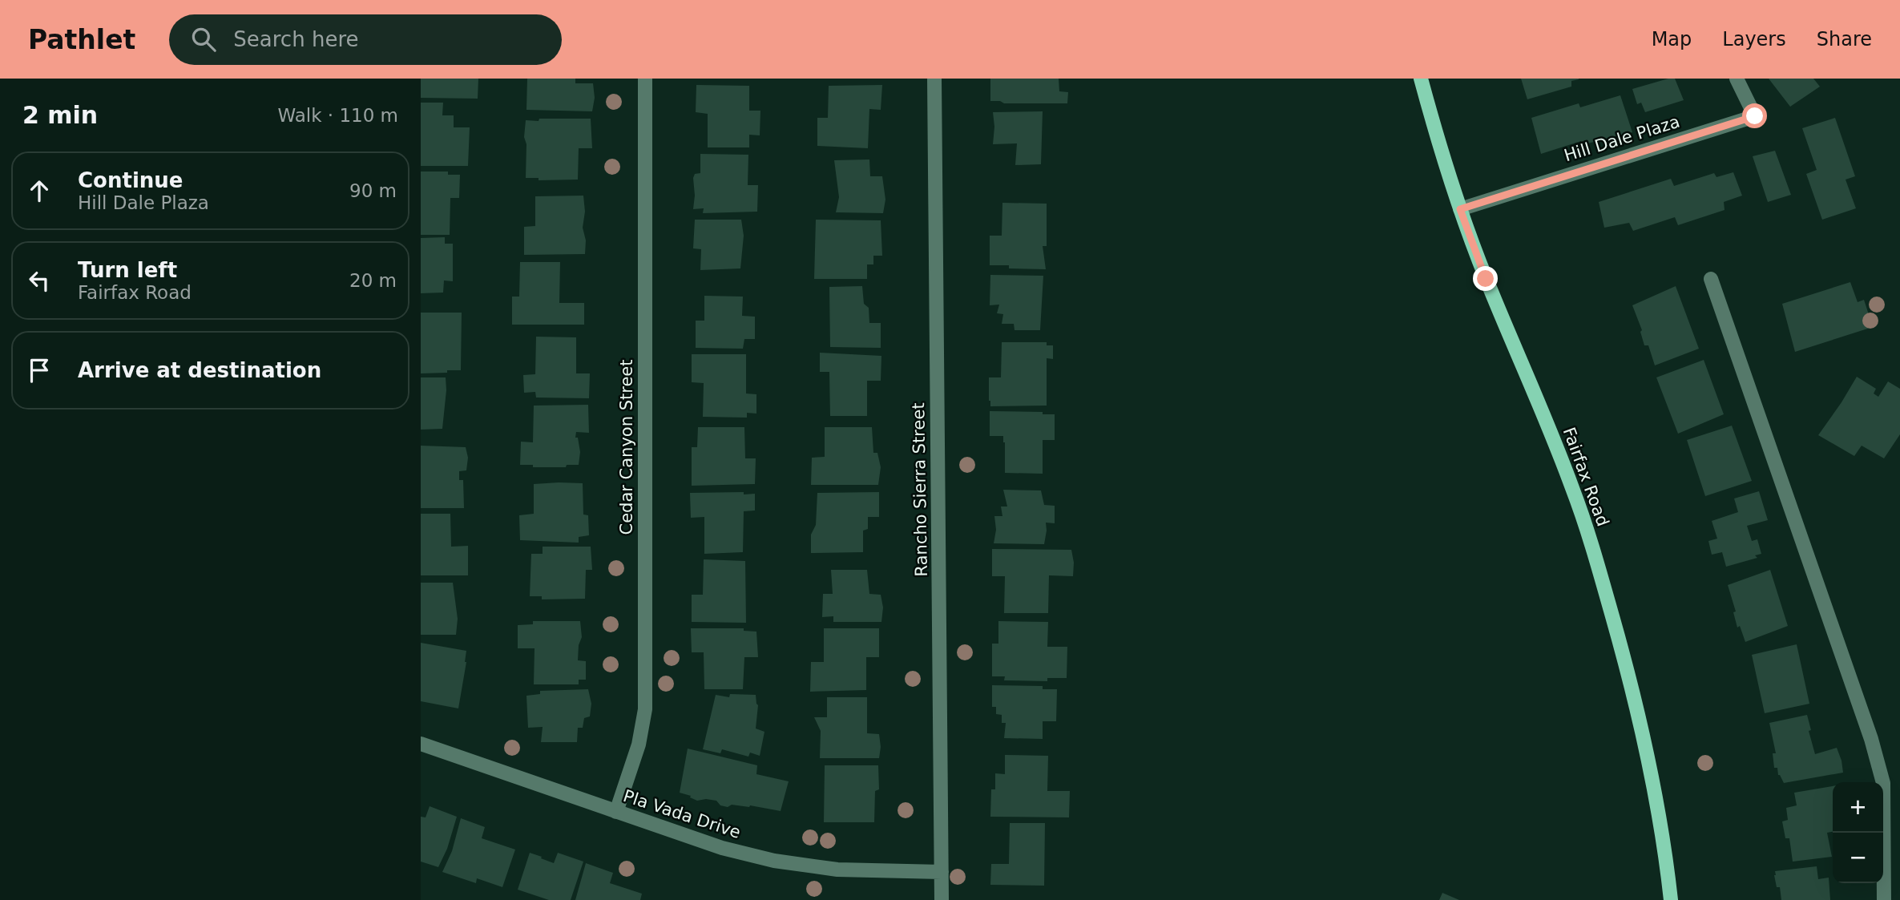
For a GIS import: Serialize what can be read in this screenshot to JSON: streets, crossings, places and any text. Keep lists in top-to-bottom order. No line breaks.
{"streets":{"main road":["Fairfax Road"],"street":["Hill Dale Plaza","Cedar Canyon Street","Rancho Sierra Street","Pla Vada Drive"]},"crossings":[["Hill Dale Plaza","Fairfax Road"],["Cedar Canyon Street","Pla Vada Drive"],["Rancho Sierra Street","Pla Vada Drive"]],"page":{"header":"Pathlet","search":"Search here","nav":["Map","Layers","Share"],"heading":["2 min","Walk · 110 m"],"list":[["Continue","Hill Dale Plaza","90 m"],["Turn left","Fairfax Road","20 m"],"Arrive at destination"],"map_buttons":["+","−"]}}
